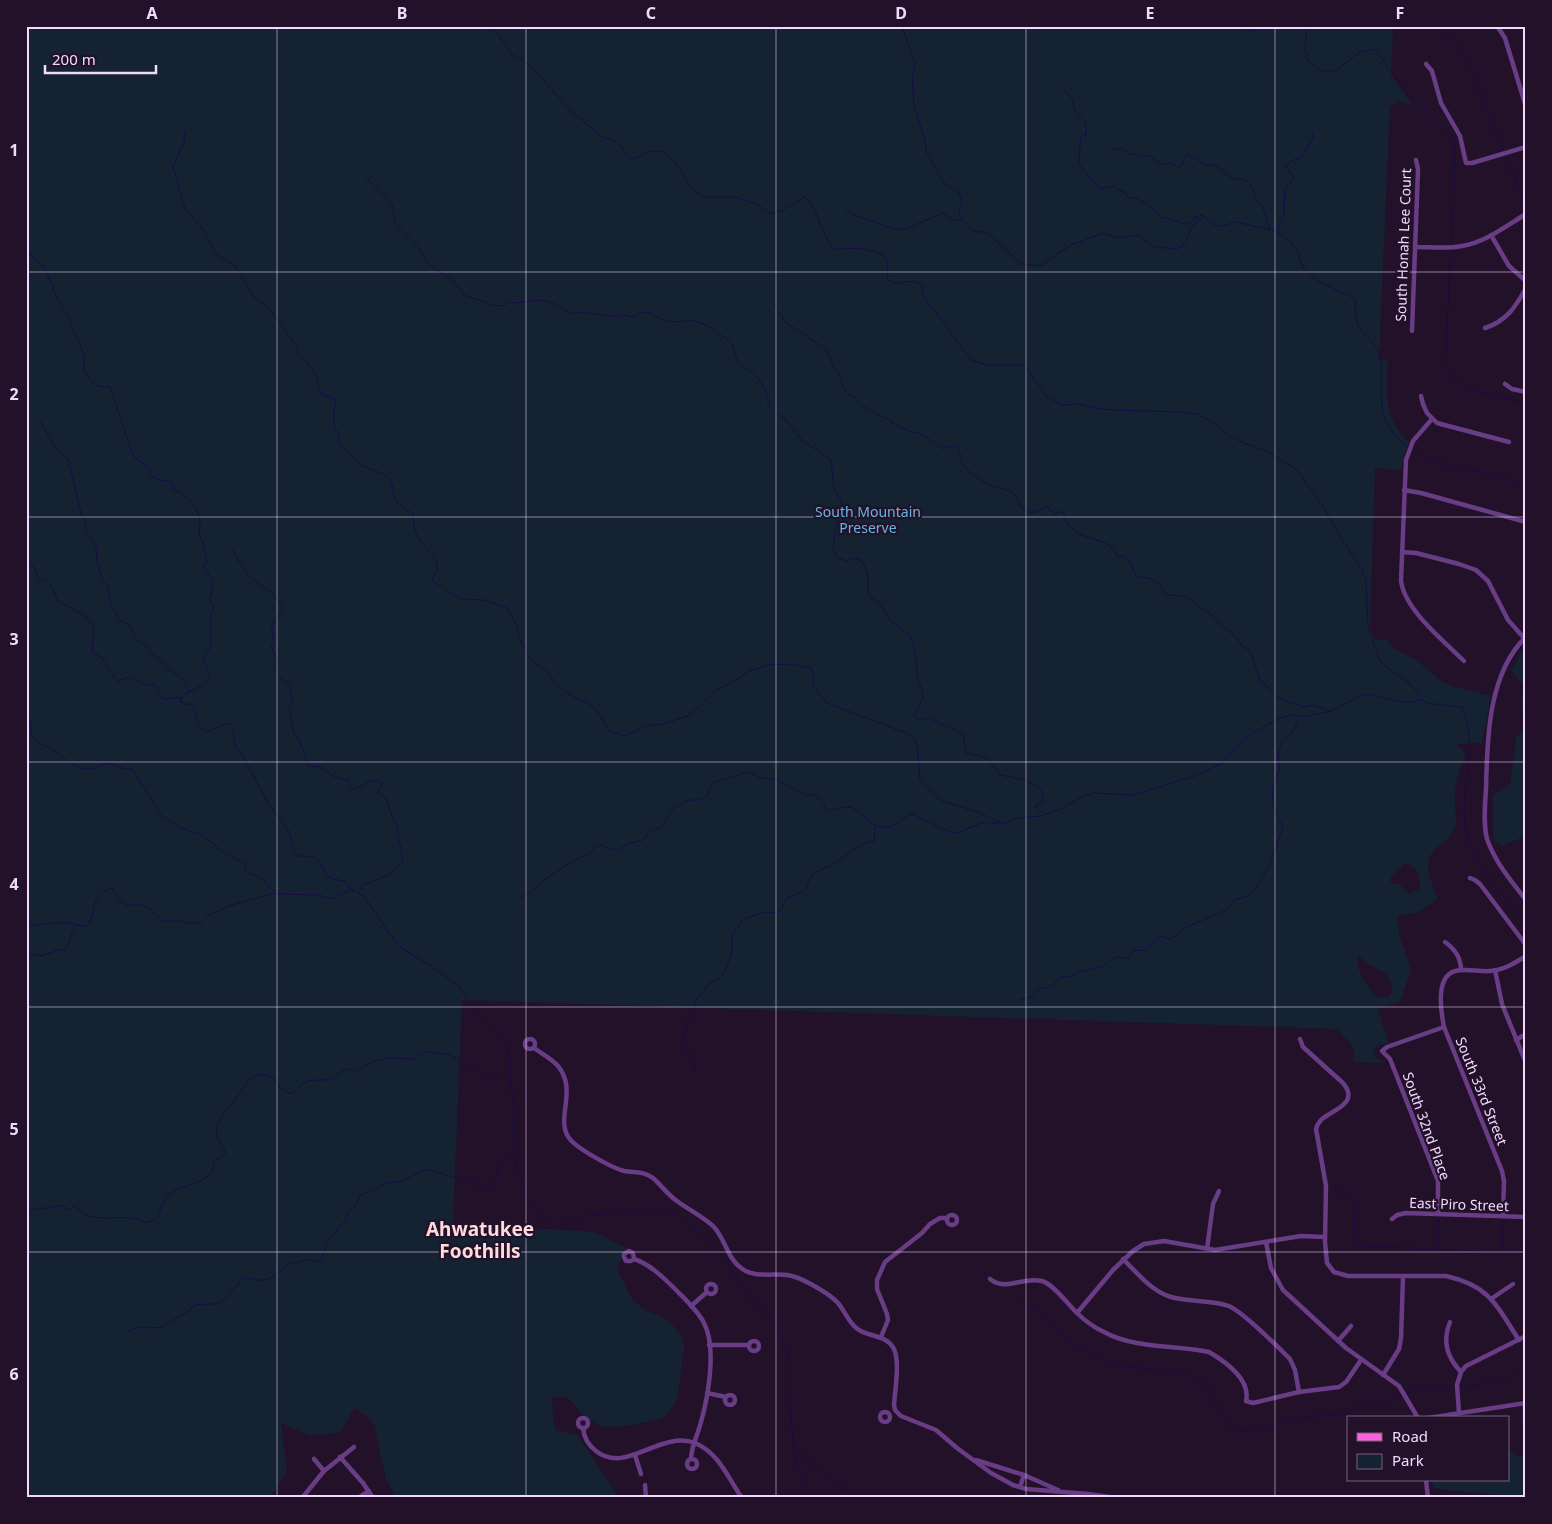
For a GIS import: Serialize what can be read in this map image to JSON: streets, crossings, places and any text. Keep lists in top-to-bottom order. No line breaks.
{"streets":{"street":["South Honah Lee Court","South 33rd Street","South 32nd Place","East Piro Street"]},"crossings":[["South 33rd Street","South 32nd Place"],["South 33rd Street","East Piro Street"],["South 32nd Place","East Piro Street"]],"districts":["Ahwatukee Foothills"],"parks":["South Mountain Preserve"],"legend":["Road","Park"],"scale_bar":"200 m","grid":{"columns":["A","B","C","D","E","F"],"rows":["1","2","3","4","5","6"]}}
